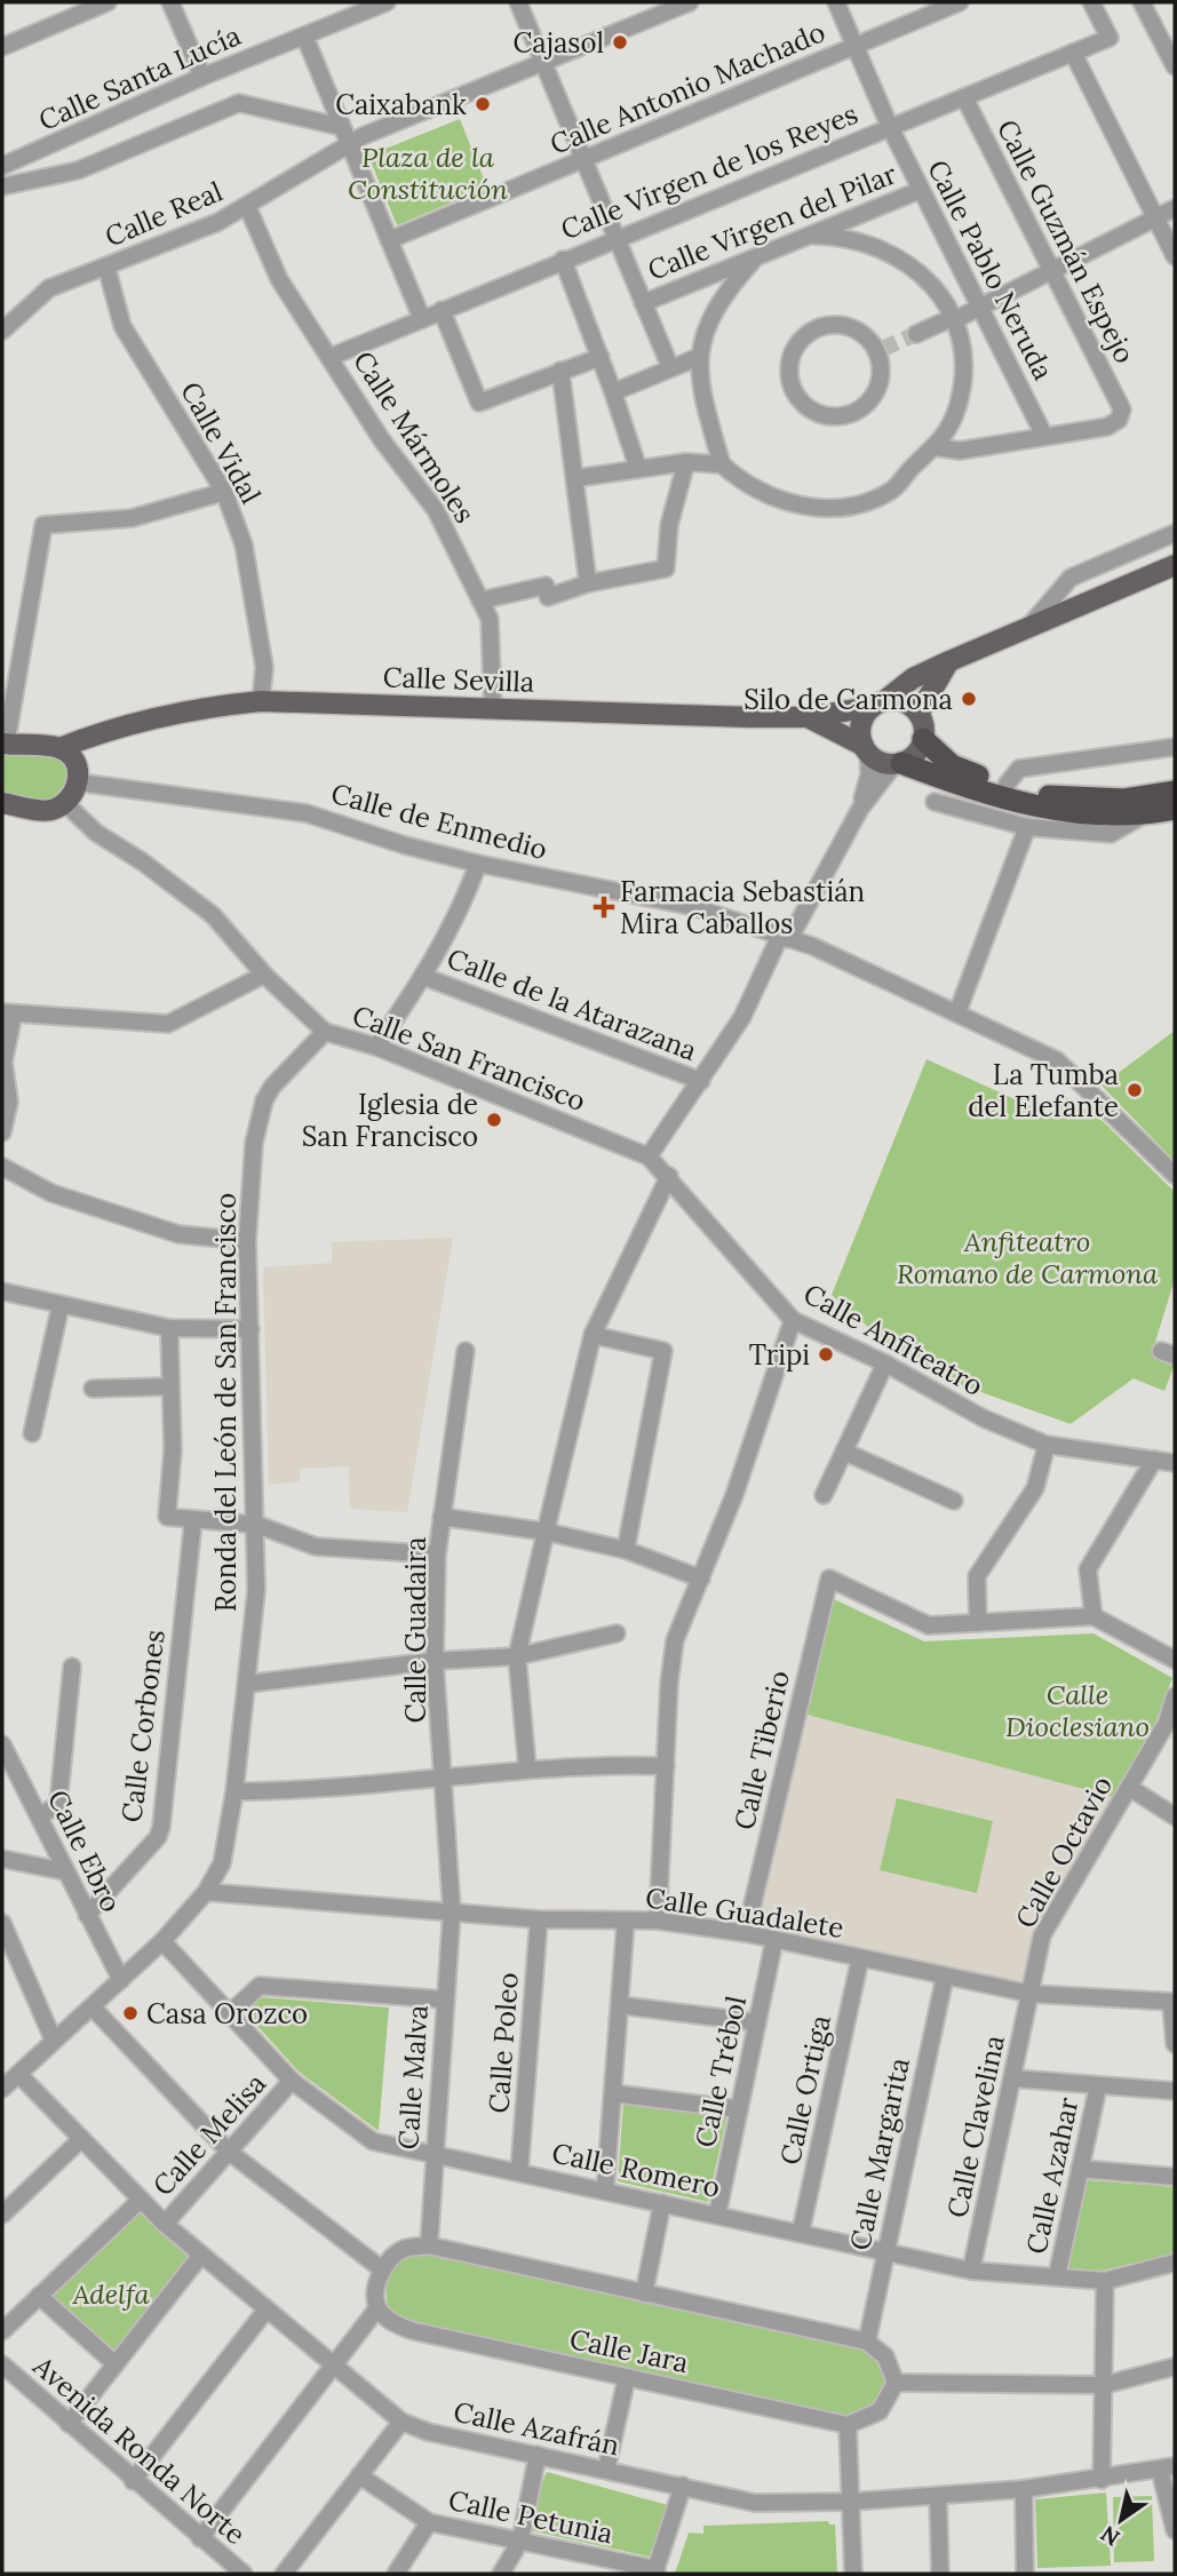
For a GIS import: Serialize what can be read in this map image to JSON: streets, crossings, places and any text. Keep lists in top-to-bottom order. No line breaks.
{"streets":{"main road":["Calle Sevilla"],"street":["Calle Santa Lucía","Calle Antonio Machado","Calle Virgen de los Reyes","Calle Real","Calle Virgen del Pilar","Calle Guzmán Espejo","Calle Pablo Neruda","Calle Mármoles","Calle Vidal","Calle de Enmedio","Calle de la Atarazana","Calle San Francisco","Calle Anfiteatro","Ronda del León de San Francisco","Calle Guadaira","Calle Corbones","Calle Tiberio","Calle Ebro","Calle Octavio","Calle Guadalete","Calle Poleo","Calle Trébol","Calle Malva","Calle Ortiga","Calle Clavelina","Calle Melisa","Calle Margarita","Calle Romero","Calle Azahar","Calle Jara","Calle Azafrán","Avenida Ronda Norte","Calle Petunia"]},"crossings":[["Calle Antonio Machado","Calle Pablo Neruda"],["Calle Virgen de los Reyes","Calle Guzmán Espejo"],["Calle Virgen de los Reyes","Calle Pablo Neruda"],["Calle Virgen de los Reyes","Calle Mármoles"],["Calle Real","Calle Mármoles"],["Calle Real","Calle Vidal"],["Calle Virgen del Pilar","Calle Pablo Neruda"],["Calle Guzmán Espejo","Calle Pablo Neruda"],["Calle Mármoles","Calle Sevilla"],["Calle Vidal","Calle Sevilla"],["Calle San Francisco","Calle Anfiteatro"],["Calle San Francisco","Ronda del León de San Francisco"],["Ronda del León de San Francisco","Calle Ebro"],["Ronda del León de San Francisco","Calle Guadalete"],["Ronda del León de San Francisco","Calle Romero"],["Ronda del León de San Francisco","Calle Azafrán"],["Calle Guadaira","Calle Guadalete"],["Calle Guadaira","Calle Malva"],["Calle Corbones","Calle Ebro"],["Calle Tiberio","Calle Guadalete"],["Calle Octavio","Calle Guadalete"],["Calle Octavio","Calle Clavelina"],["Calle Guadalete","Calle Poleo"],["Calle Guadalete","Calle Trébol"],["Calle Guadalete","Calle Malva"],["Calle Guadalete","Calle Ortiga"],["Calle Guadalete","Calle Clavelina"],["Calle Guadalete","Calle Margarita"],["Calle Poleo","Calle Romero"],["Calle Trébol","Calle Romero"],["Calle Malva","Calle Romero"],["Calle Ortiga","Calle Romero"],["Calle Clavelina","Calle Romero"],["Calle Melisa","Calle Romero"],["Calle Melisa","Calle Azafrán"],["Calle Margarita","Calle Romero"],["Calle Romero","Calle Azahar"]],"parks":["Plaza de la Constitución","Anfiteatro Romano de Carmona","Calle Dioclesiano","Adelfa"],"places":{"other":["Cajasol","Caixabank","Silo de Carmona","La Tumba del Elefante","Iglesia de San Francisco","Tripi","Casa Orozco"],"health":["Farmacia Sebastián Mira Caballos"]},"north":"bottom left"}
